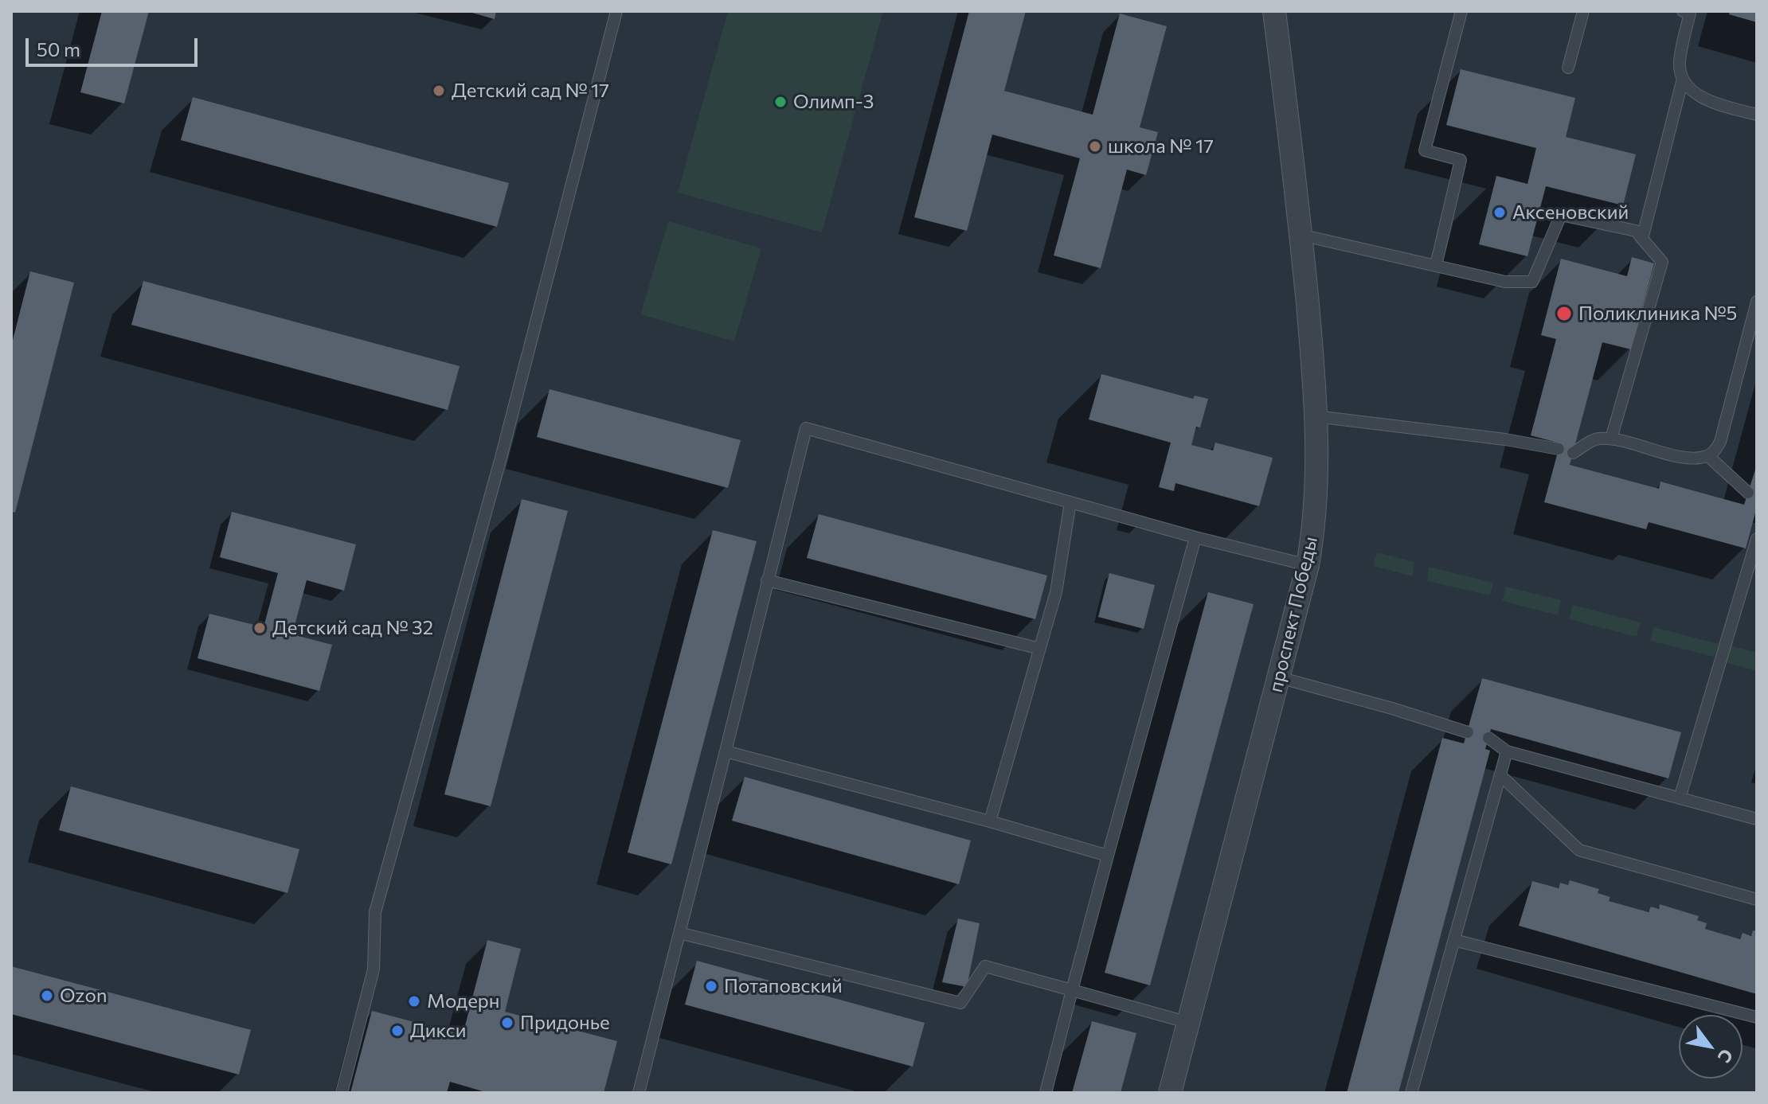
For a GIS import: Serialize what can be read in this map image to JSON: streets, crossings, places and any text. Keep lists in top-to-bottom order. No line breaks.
{"streets":{"street":["проспект Победы"]},"places":["Детский сад № 17","Олимп-3","школа № 17","Аксеновский","Поликлиника №5","Детский сад № 32","Потаповский","Ozon","Модерн","Придонье","Дикси"],"scale_bar":"50 m","north":"bottom right"}
